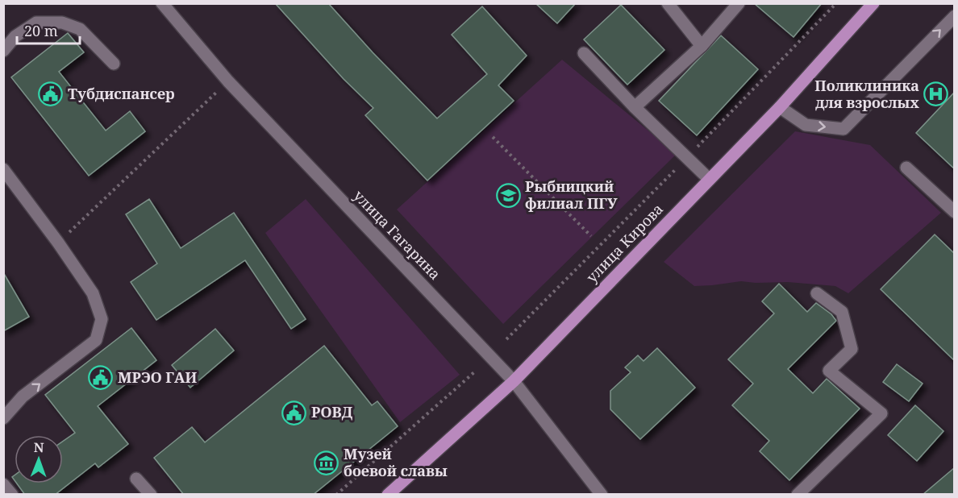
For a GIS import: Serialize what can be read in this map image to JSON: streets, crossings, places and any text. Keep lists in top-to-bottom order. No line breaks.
{"streets":{"main road":["улица Кирова"],"street":["улица Гагарина"]},"crossings":[["улица Гагарина","улица Кирова"]],"places":{"public building":["Тубдиспансер","МРЭО ГАИ","РОВД"],"hospital":["Поликлиника для взрослых"],"school or university":["Рыбницкий филиал ПГУ"],"museum":["Музей боевой славы"]},"scale_bar":"20 m","north":"top"}
